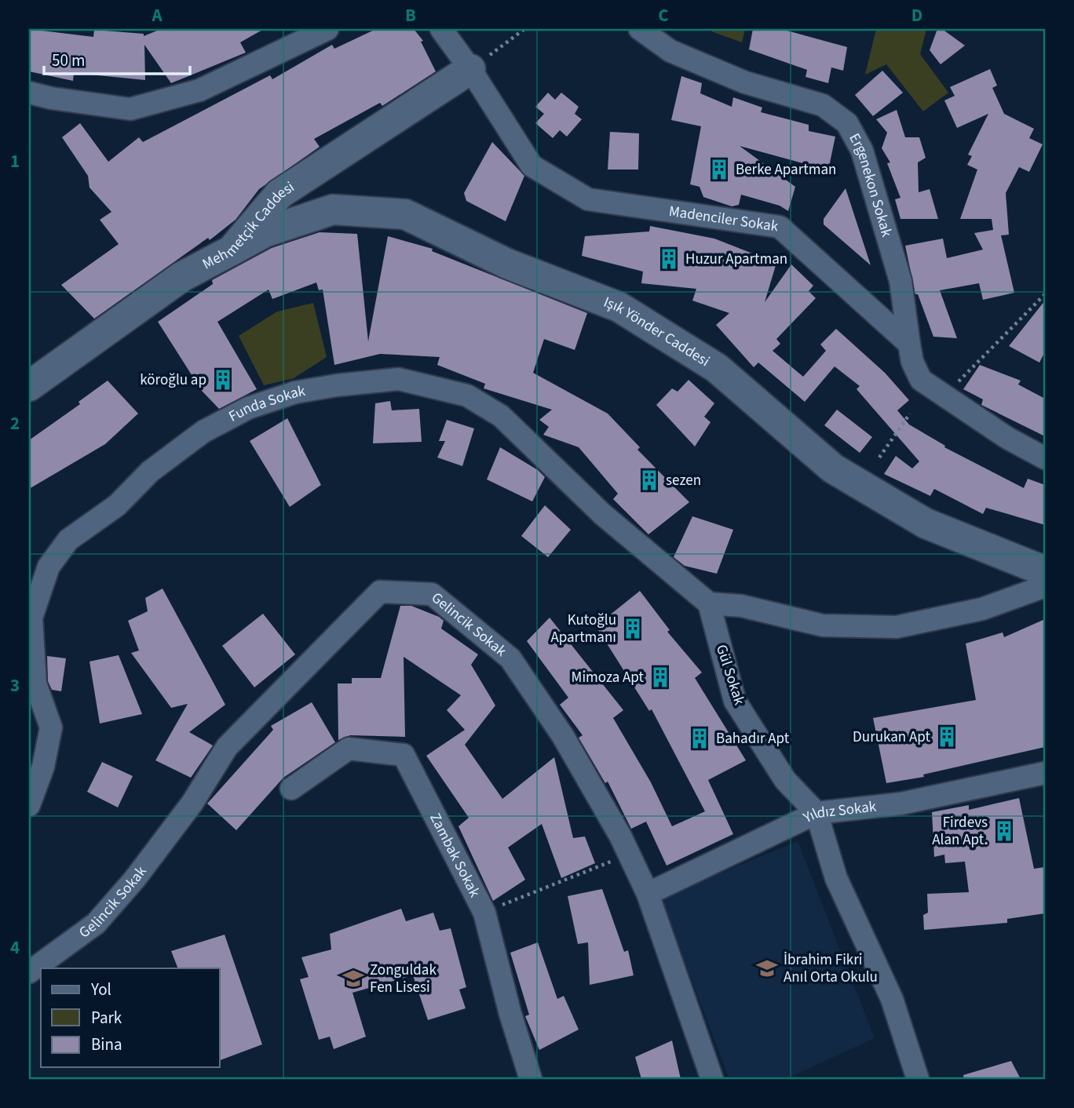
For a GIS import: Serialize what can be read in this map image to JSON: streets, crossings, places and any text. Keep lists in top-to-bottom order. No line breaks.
{"streets":{"street":["Ergenekon Sokak","Madenciler Sokak","Mehmetçik Caddesi","Işık Yönder Caddesi","Funda Sokak","Gelincik Sokak","Gül Sokak","Yıldız Sokak","Zambak Sokak"]},"crossings":[["Ergenekon Sokak","Madenciler Sokak"],["Madenciler Sokak","Mehmetçik Caddesi"],["Mehmetçik Caddesi","Işık Yönder Caddesi"],["Funda Sokak","Gül Sokak"],["Gelincik Sokak","Yıldız Sokak"],["Gül Sokak","Yıldız Sokak"]],"places":{"building":["Berke Apartman","Huzur Apartman","köroğlu ap","sezen","Kutoğlu Apartmanı","Mimoza Apt","Durukan Apt","Bahadır Apt","Firdevs Alan Apt."],"school or university":["İbrahim Fikri Anıl Orta Okulu","Zonguldak Fen Lisesi"]},"legend":["Yol","Park","Bina"],"scale_bar":"50 m","grid":{"columns":["A","B","C","D"],"rows":["1","2","3","4"]}}
